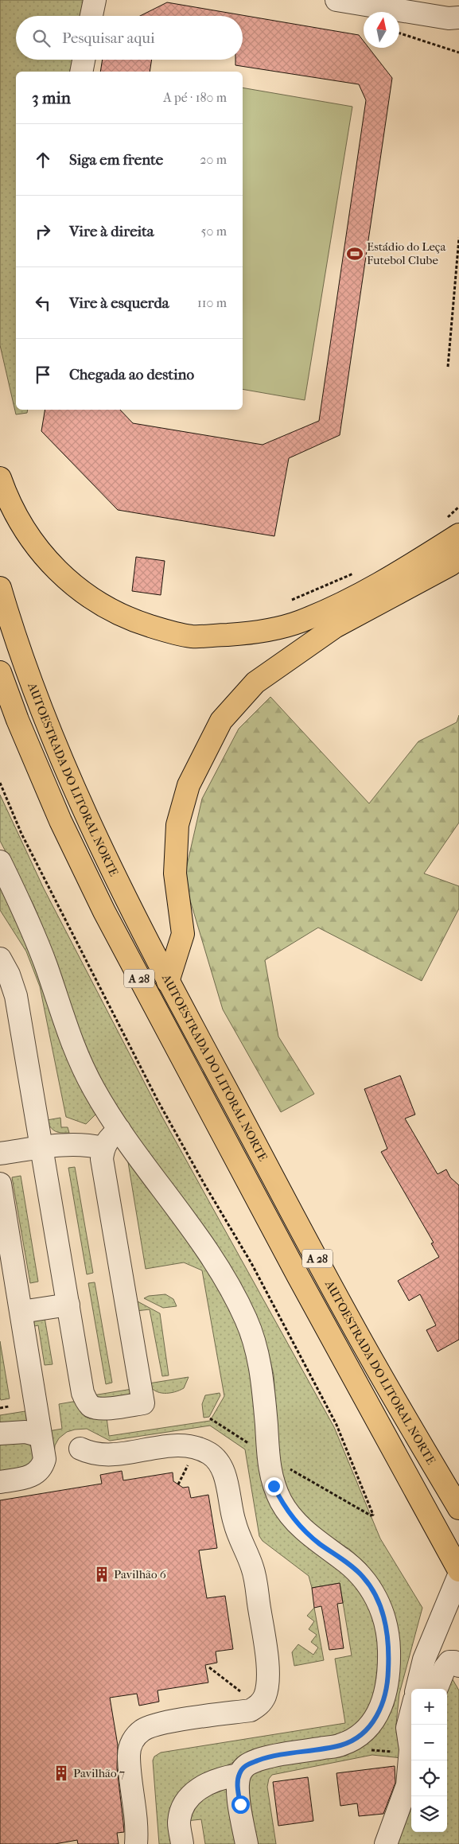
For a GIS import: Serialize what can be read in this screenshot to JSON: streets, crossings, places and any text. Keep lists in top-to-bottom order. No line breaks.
{"streets":{"highway":["AUTOESTRADA DO LITORAL NORTE","A 28"]},"places":{"sports":["Estádio do Leça Futebol Clube"],"building":["Pavilhão 6","Pavilhão 7"]},"north":"top","page":{"search":"Pesquisar aqui","heading":["3 min","A pé · 180 m"],"list":[["Siga em frente","20 m"],["Vire à direita","50 m"],["Vire à esquerda","110 m"],"Chegada ao destino"],"map_buttons":["+","−"]}}
